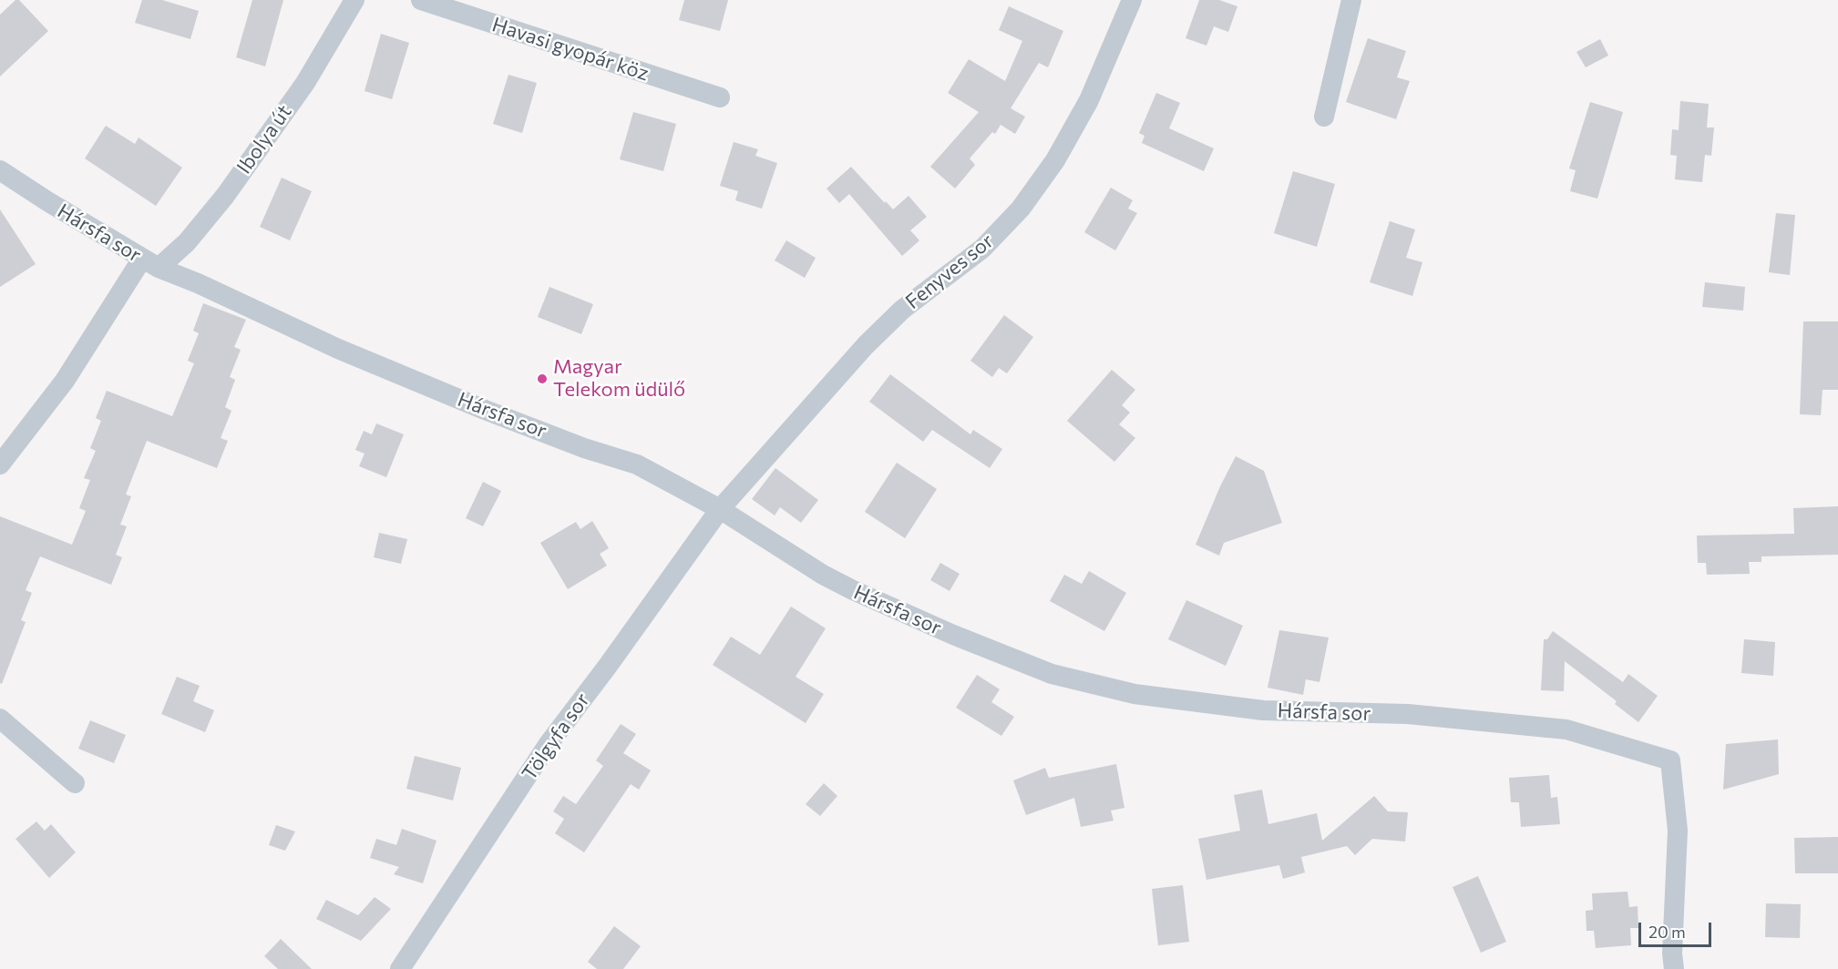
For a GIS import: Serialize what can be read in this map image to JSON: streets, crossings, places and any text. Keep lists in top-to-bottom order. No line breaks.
{"streets":{"street":["Havasi gyopár köz","Ibolya út","Hársfa sor","Fenyves sor","Tölgyfa sor"]},"crossings":[["Ibolya út","Hársfa sor"],["Hársfa sor","Fenyves sor"],["Hársfa sor","Tölgyfa sor"],["Fenyves sor","Tölgyfa sor"]],"places":["Magyar Telekom üdülő"],"scale_bar":"20 m"}
